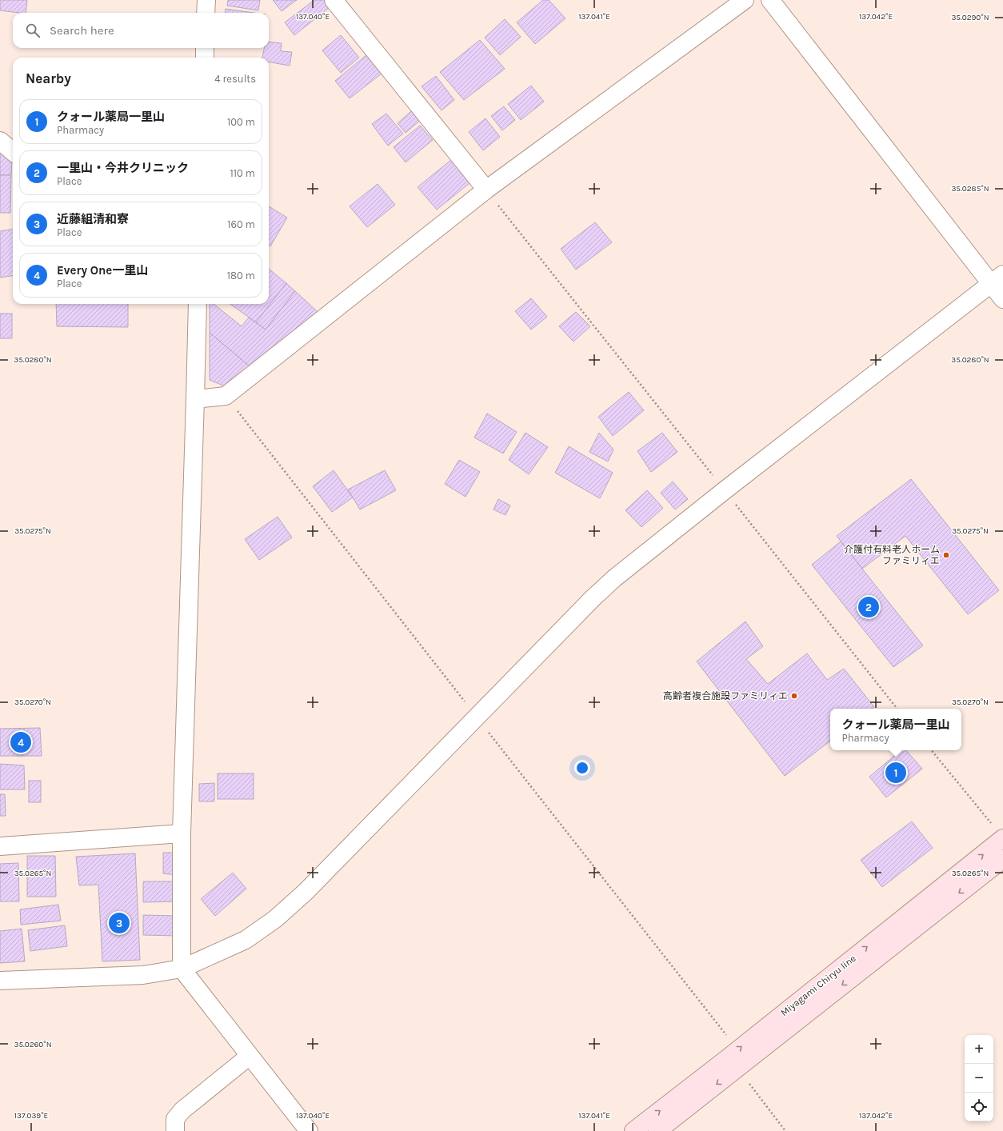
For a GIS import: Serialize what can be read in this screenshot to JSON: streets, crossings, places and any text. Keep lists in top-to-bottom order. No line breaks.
{"streets":{"main road":["Miyagami Chiryu line"]},"places":["介護付有料老人ホーム ファミリィエ","高齢者複合施設ファミリィエ"],"page":{"search":"Search here","heading":["Nearby","4 results"],"list":[{"mark":"1","name":"クォール薬局一里山","note":"Pharmacy","value":"100 m"},{"mark":"2","name":"一里山・今井クリニック","note":"Place","value":"110 m"},{"mark":"3","name":"近藤組清和寮","note":"Place","value":"160 m"},{"mark":"4","name":"Every One一里山","note":"Place","value":"180 m"}],"pins":["2","4","1","3"],"popup":["クォール薬局一里山","Pharmacy"],"map_buttons":["+","−"]},"coordinates":["137.040°E","137.041°E","137.042°E","35.0290°N","35.0285°N","35.0280°N","35.0275°N","35.0270°N","35.0265°N","35.0260°N","137.039°E"]}
